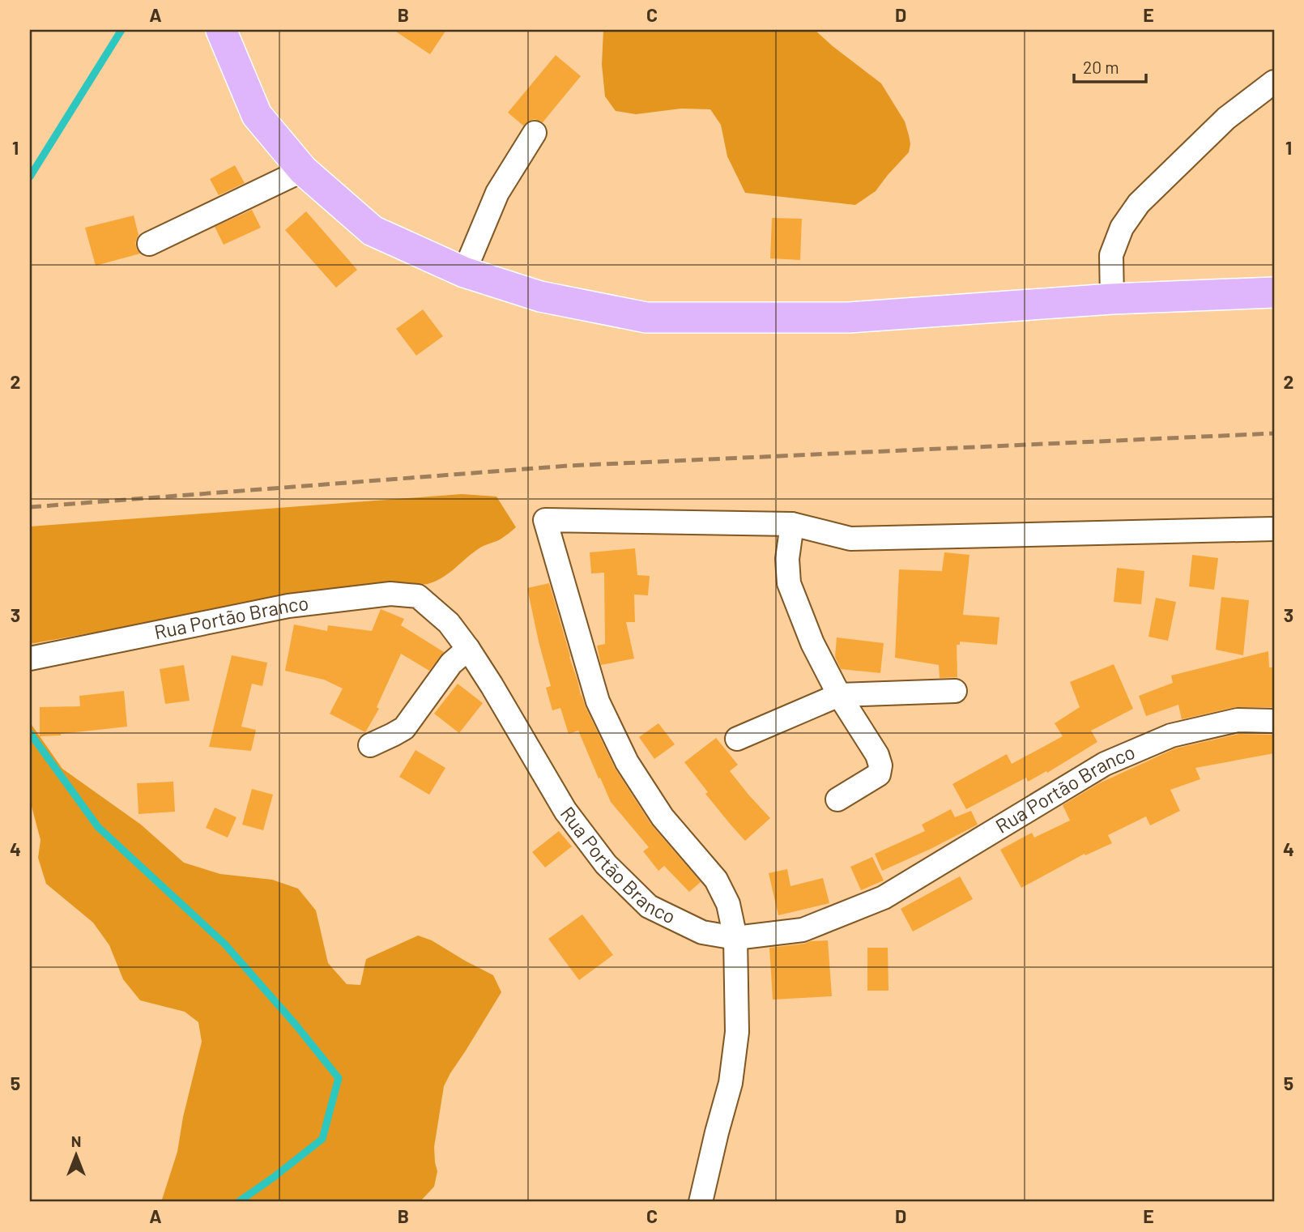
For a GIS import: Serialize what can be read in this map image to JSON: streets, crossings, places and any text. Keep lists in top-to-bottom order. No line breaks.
{"streets":{"street":["Rua Portão Branco"]},"scale_bar":"20 m","north":"top","grid":{"columns":["A","B","C","D","E"],"rows":["1","2","3","4","5"]}}
